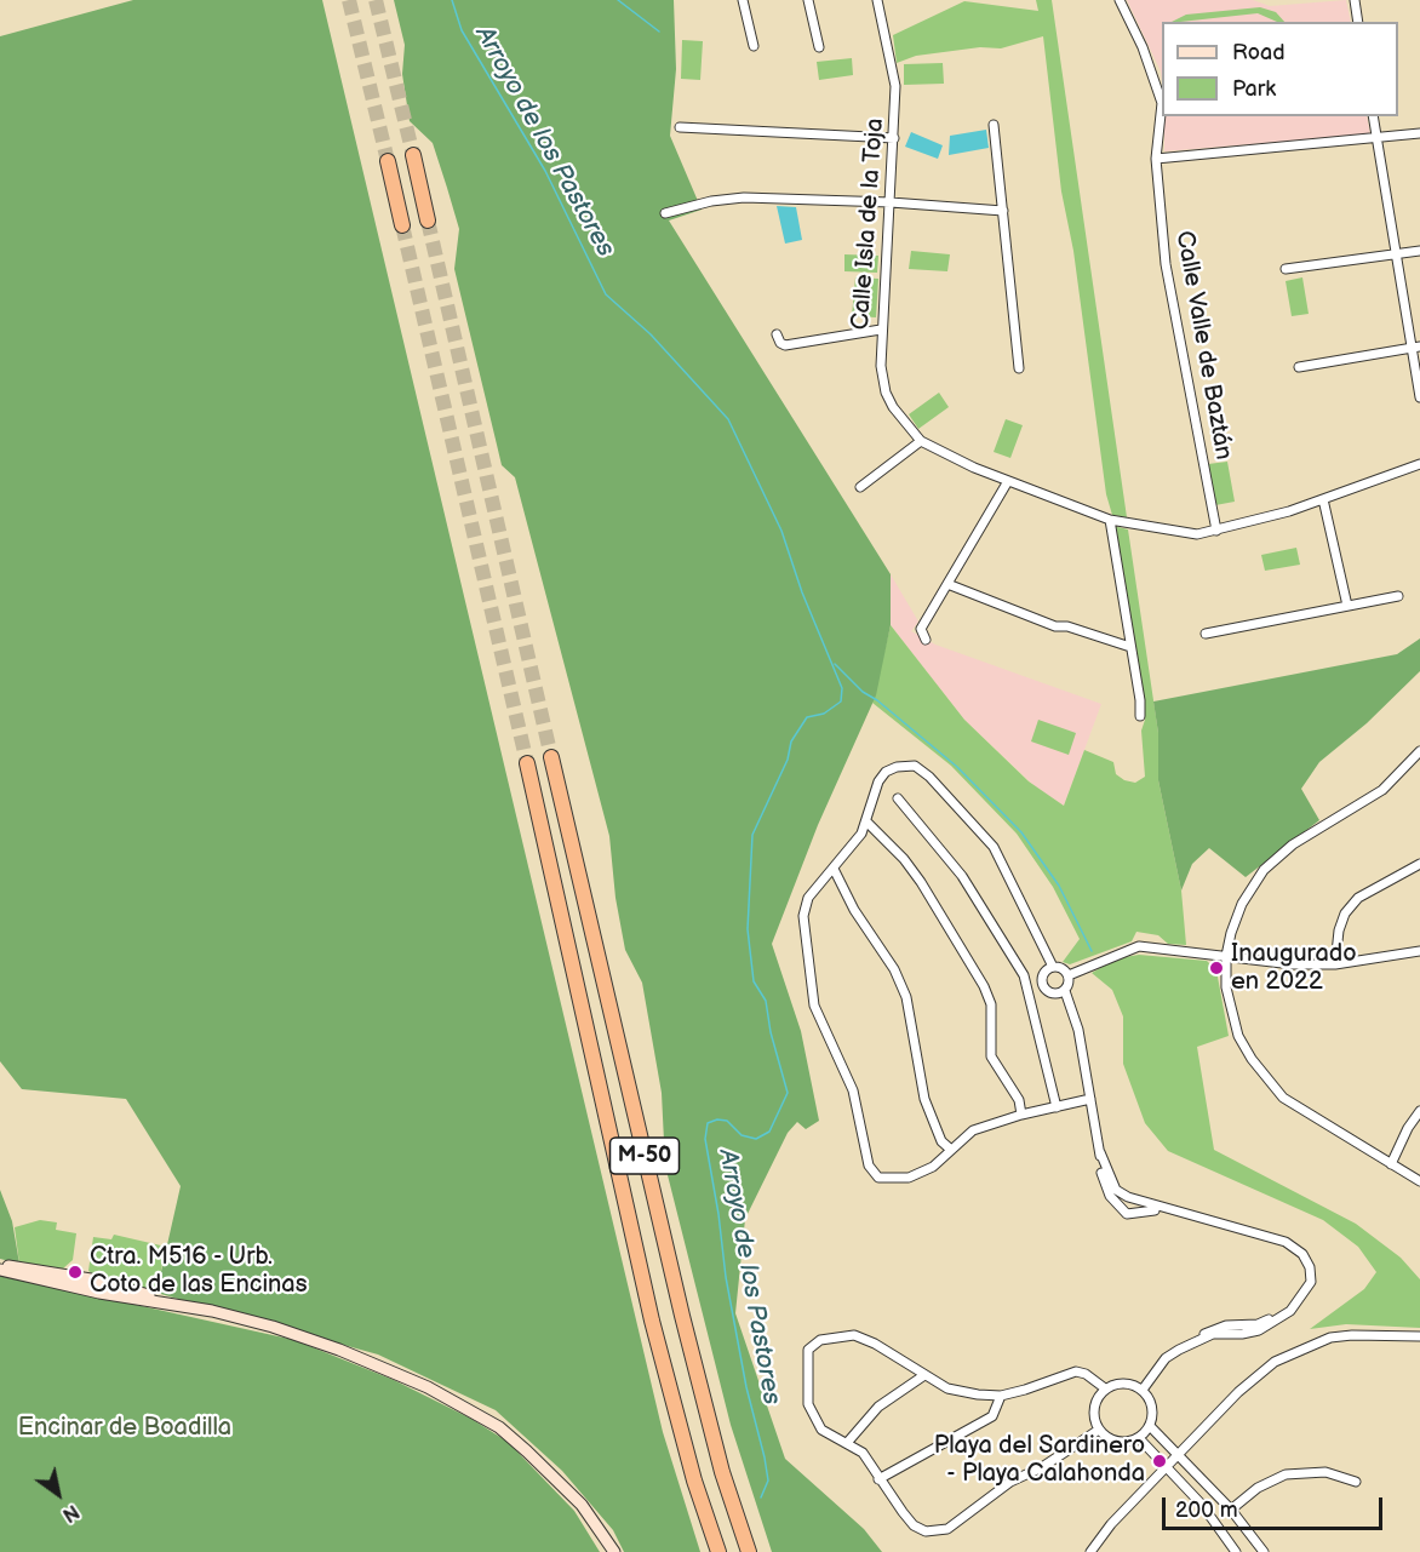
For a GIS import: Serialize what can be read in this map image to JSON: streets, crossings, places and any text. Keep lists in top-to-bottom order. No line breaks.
{"streets":{"highway":["M-50"],"street":["Calle Isla de la Toja","Calle Valle de Baztán"]},"crossings":[["Calle Isla de la Toja","Calle Valle de Baztán"]],"water":["Arroyo de los Pastores"],"parks":["Encinar de Boadilla"],"places":["Inaugurado en 2022","Ctra. M516 - Urb. Coto de las Encinas","Playa del Sardinero - Playa Calahonda"],"legend":["Road","Park"],"scale_bar":"200 m","north":"bottom right"}
